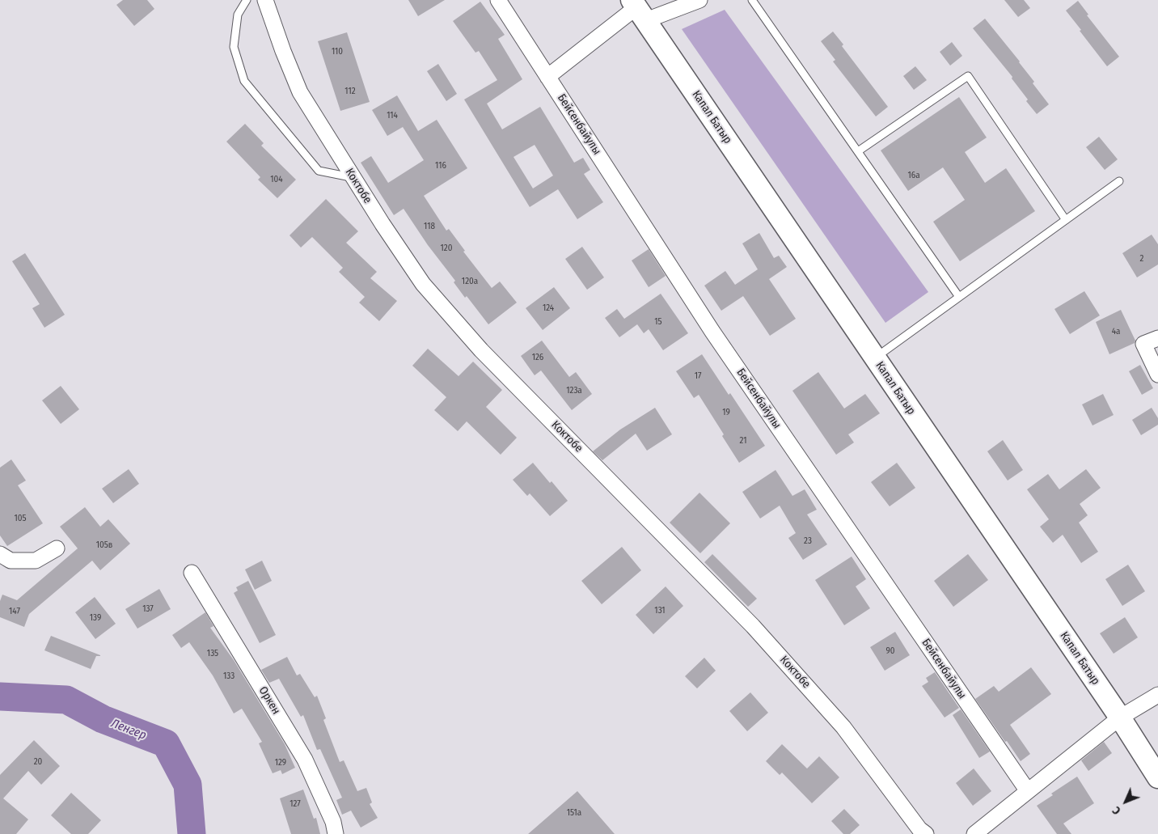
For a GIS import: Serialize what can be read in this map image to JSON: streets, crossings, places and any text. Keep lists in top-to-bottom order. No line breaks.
{"streets":{"main road":["Капал Батыр"],"street":["Бейсенбайулы","Коктобе","Оркен"]},"water":["Ленгер"],"house_numbers":["110","112","114","116","16а","104","118","120","2","120а","124","15","4а","126","17","123а","19","21","105","23","105в","137","131","147","139","90","135","133","20","129","127","151а"],"north":"bottom left"}
